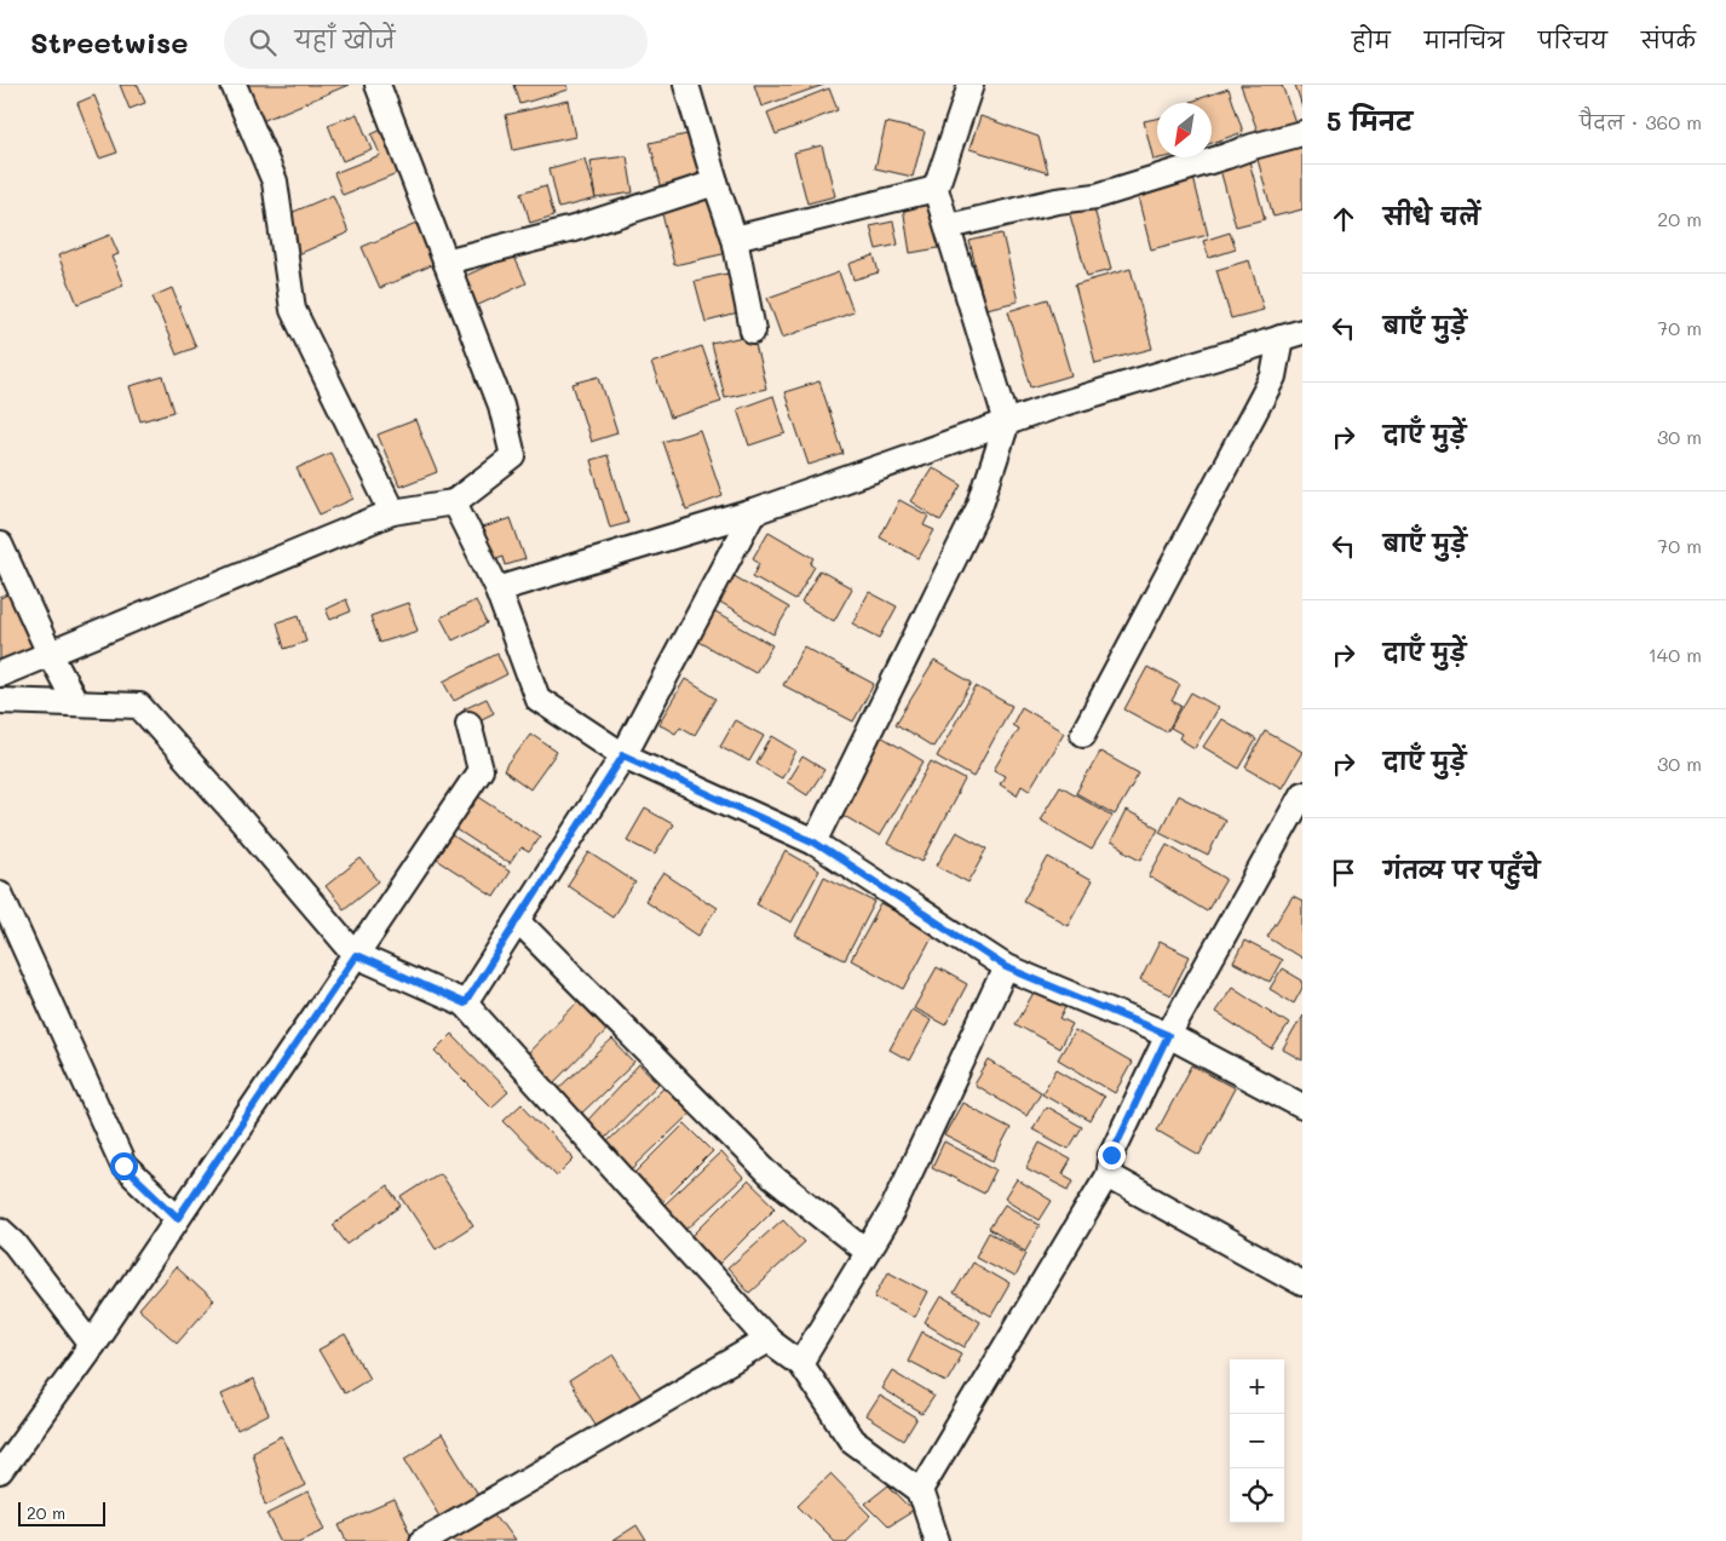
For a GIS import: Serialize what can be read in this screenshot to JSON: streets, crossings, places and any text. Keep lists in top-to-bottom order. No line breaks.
{"scale_bar":"20 m","north":"bottom left","page":{"header":"Streetwise","search":"यहाँ खोजें","nav":["होम","मानचित्र","परिचय","संपर्क"],"heading":["5 मिनट","पैदल · 360 m"],"list":[["सीधे चलें","20 m"],["बाएँ मुड़ें","70 m"],["दाएँ मुड़ें","30 m"],["बाएँ मुड़ें","70 m"],["दाएँ मुड़ें","140 m"],["दाएँ मुड़ें","30 m"],"गंतव्य पर पहुँचे"],"map_buttons":["+","−"],"scale":"20 m"}}
